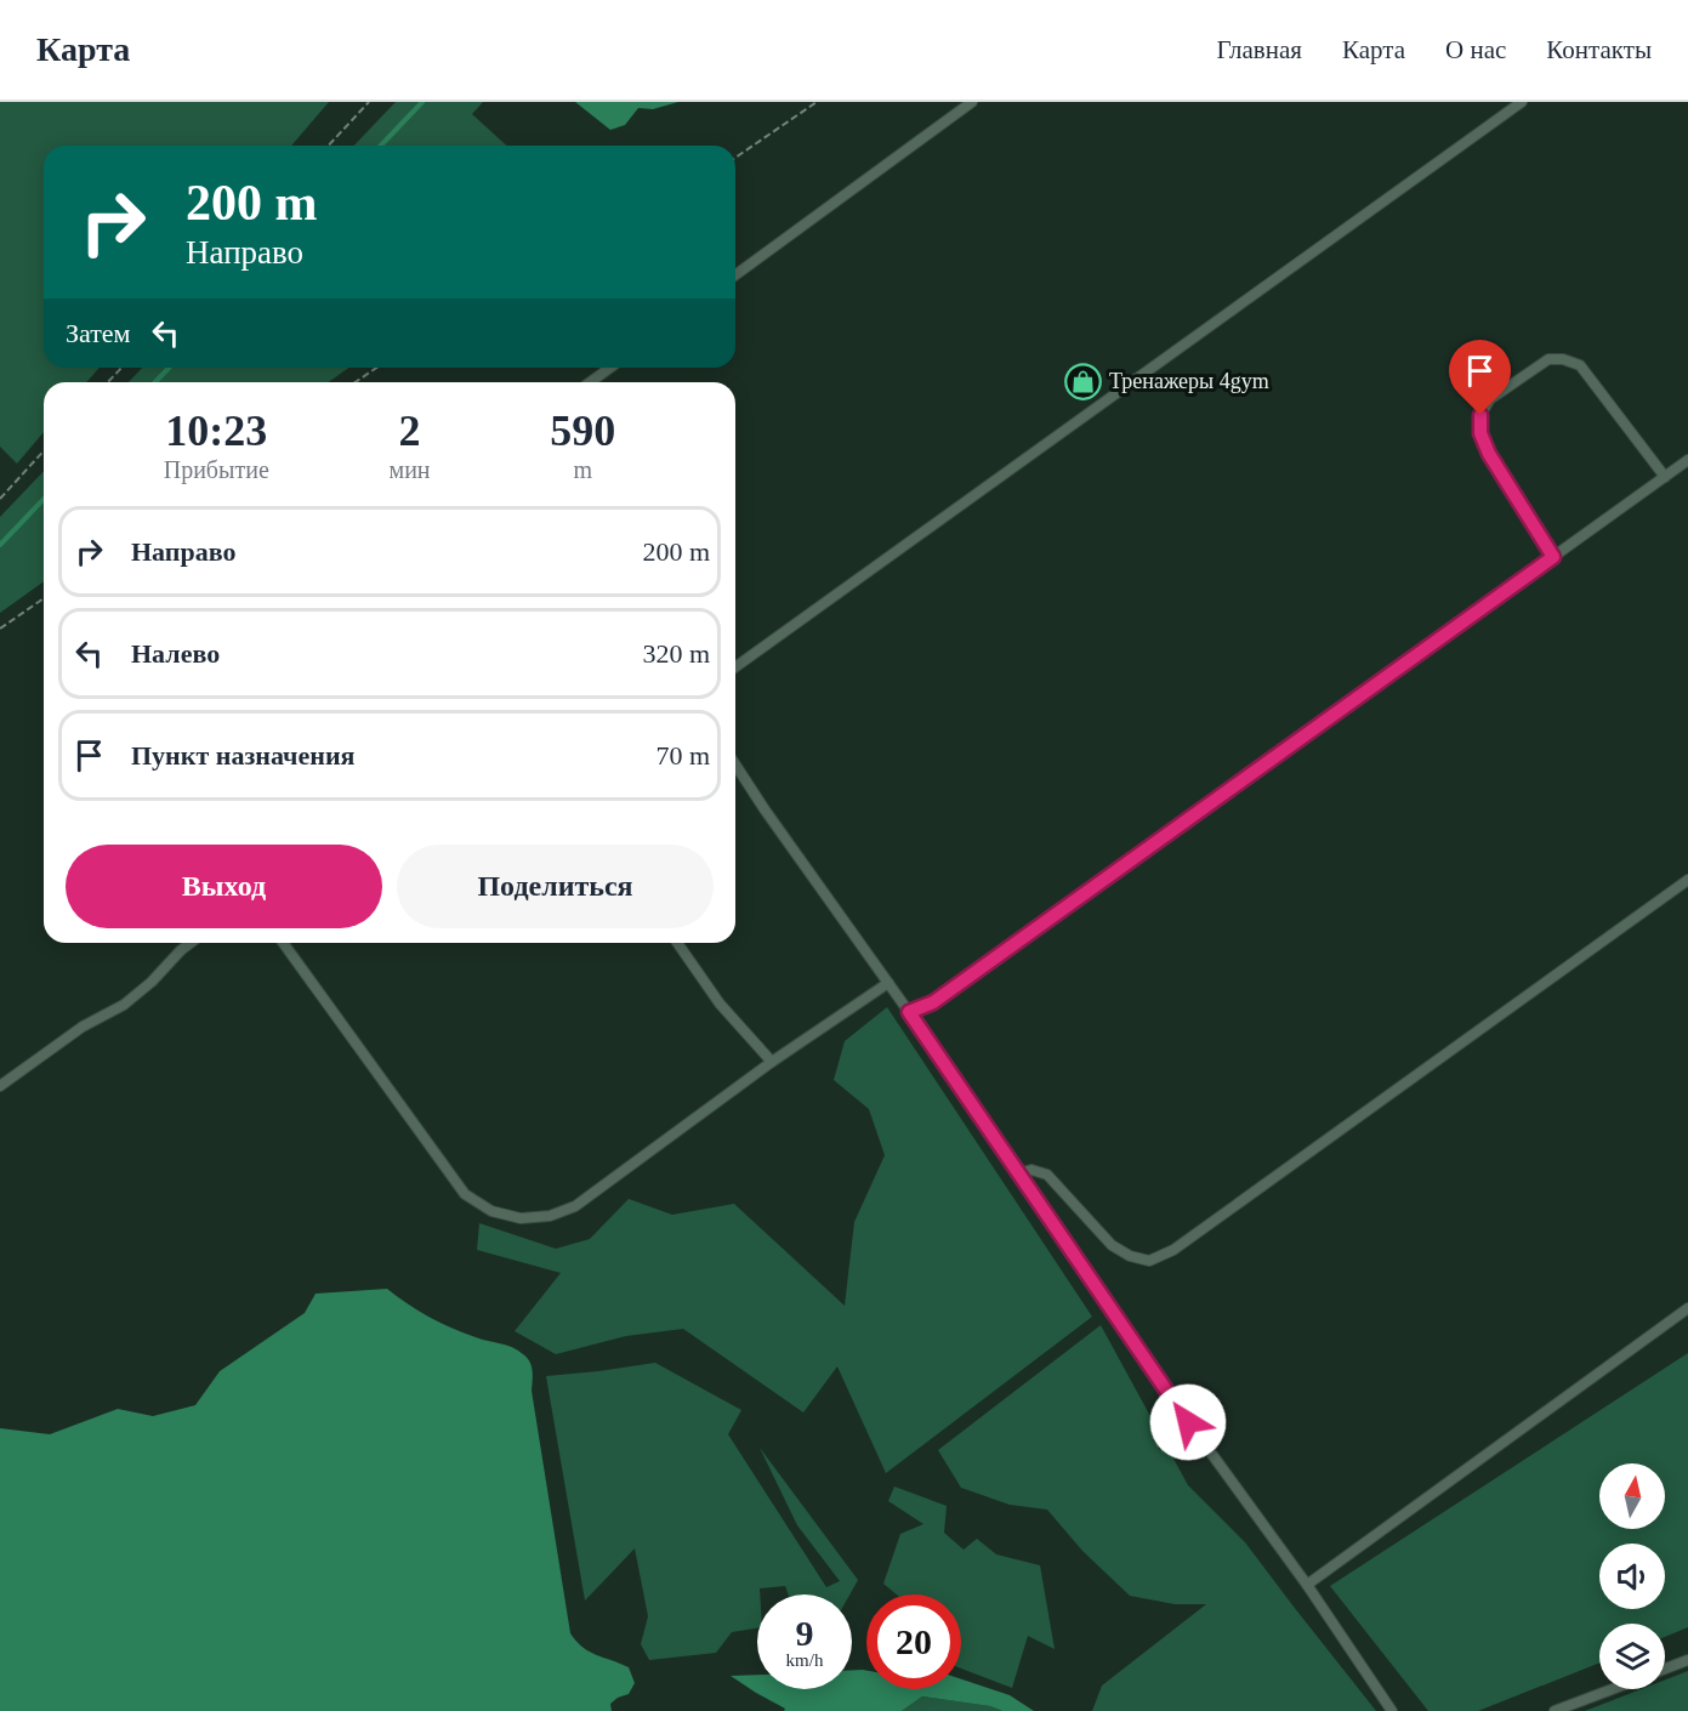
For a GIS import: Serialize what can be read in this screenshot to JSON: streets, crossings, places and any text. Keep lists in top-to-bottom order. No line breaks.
{"places":{"shop":["Тренажеры 4gym"]},"north":"top","page":{"header":"Карта","nav":["Главная","Карта","О нас","Контакты"],"turn":["200 m","Направо"],"then":"Затем","eta":["10:23","Прибытие","2","мин","590","m"],"list":[{"name":"Направо","value":"200 m"},{"name":"Налево","value":"320 m"},{"name":"Пункт назначения","value":"70 m"}],"buttons":["Выход","Поделиться"],"speed":"9 km/h","limit":"20"}}
